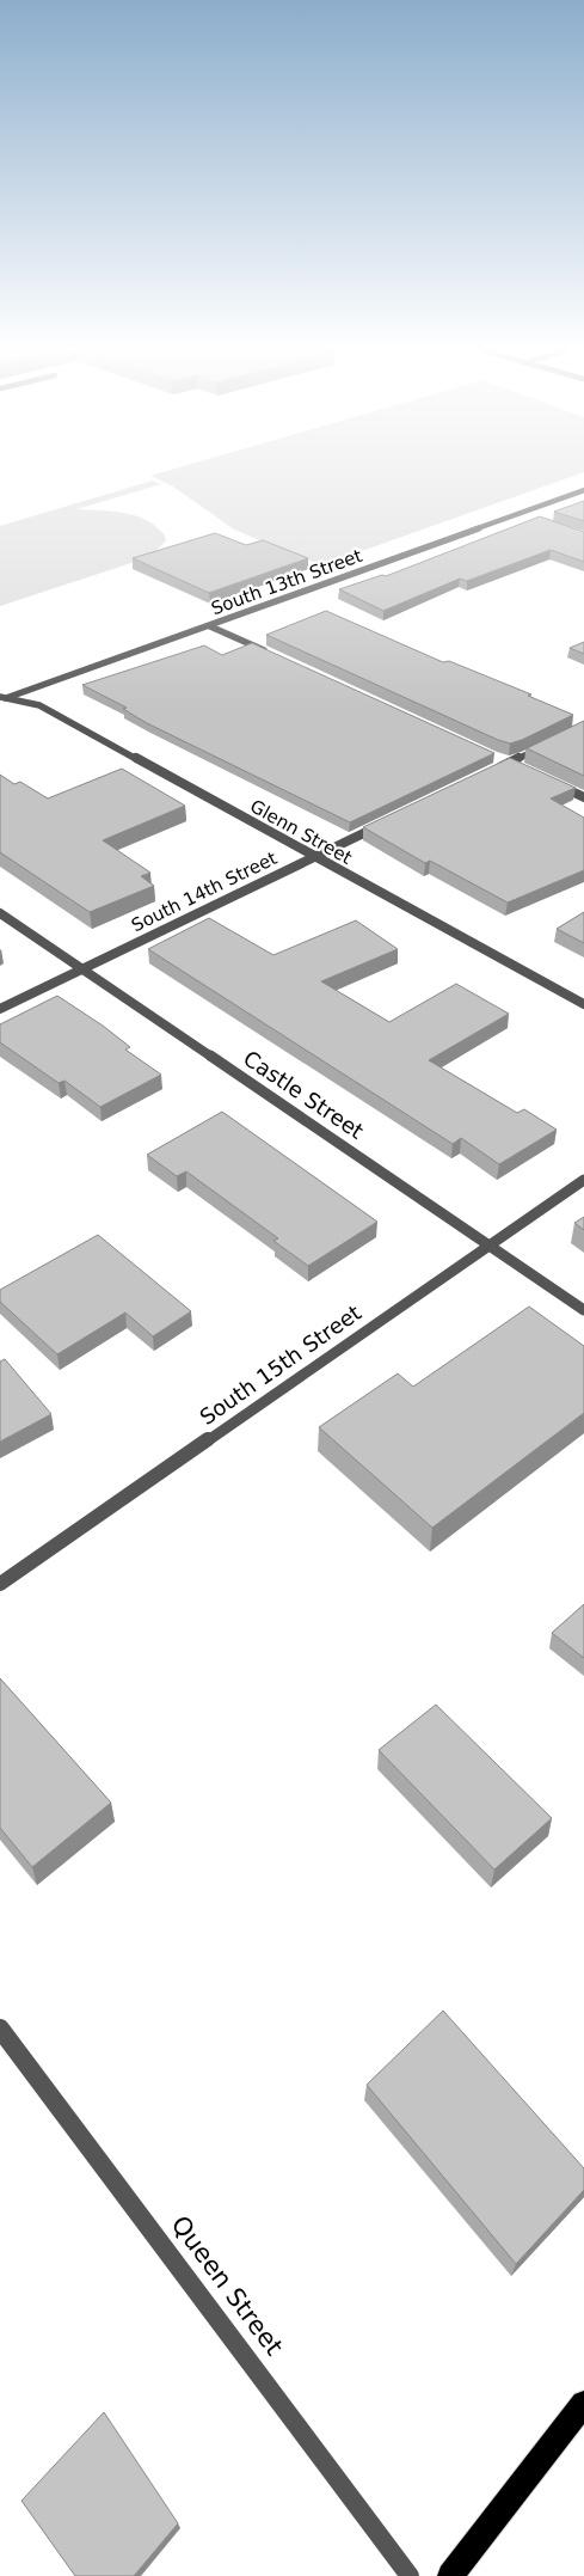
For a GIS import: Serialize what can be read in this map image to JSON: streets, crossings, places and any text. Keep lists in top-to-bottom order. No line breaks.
{"streets":{"street":["South 13th Street","Glenn Street","South 14th Street","Castle Street","South 15th Street","Queen Street"]},"crossings":[["South 13th Street","Glenn Street"],["Glenn Street","South 14th Street"],["South 14th Street","Castle Street"],["Castle Street","South 15th Street"]]}
